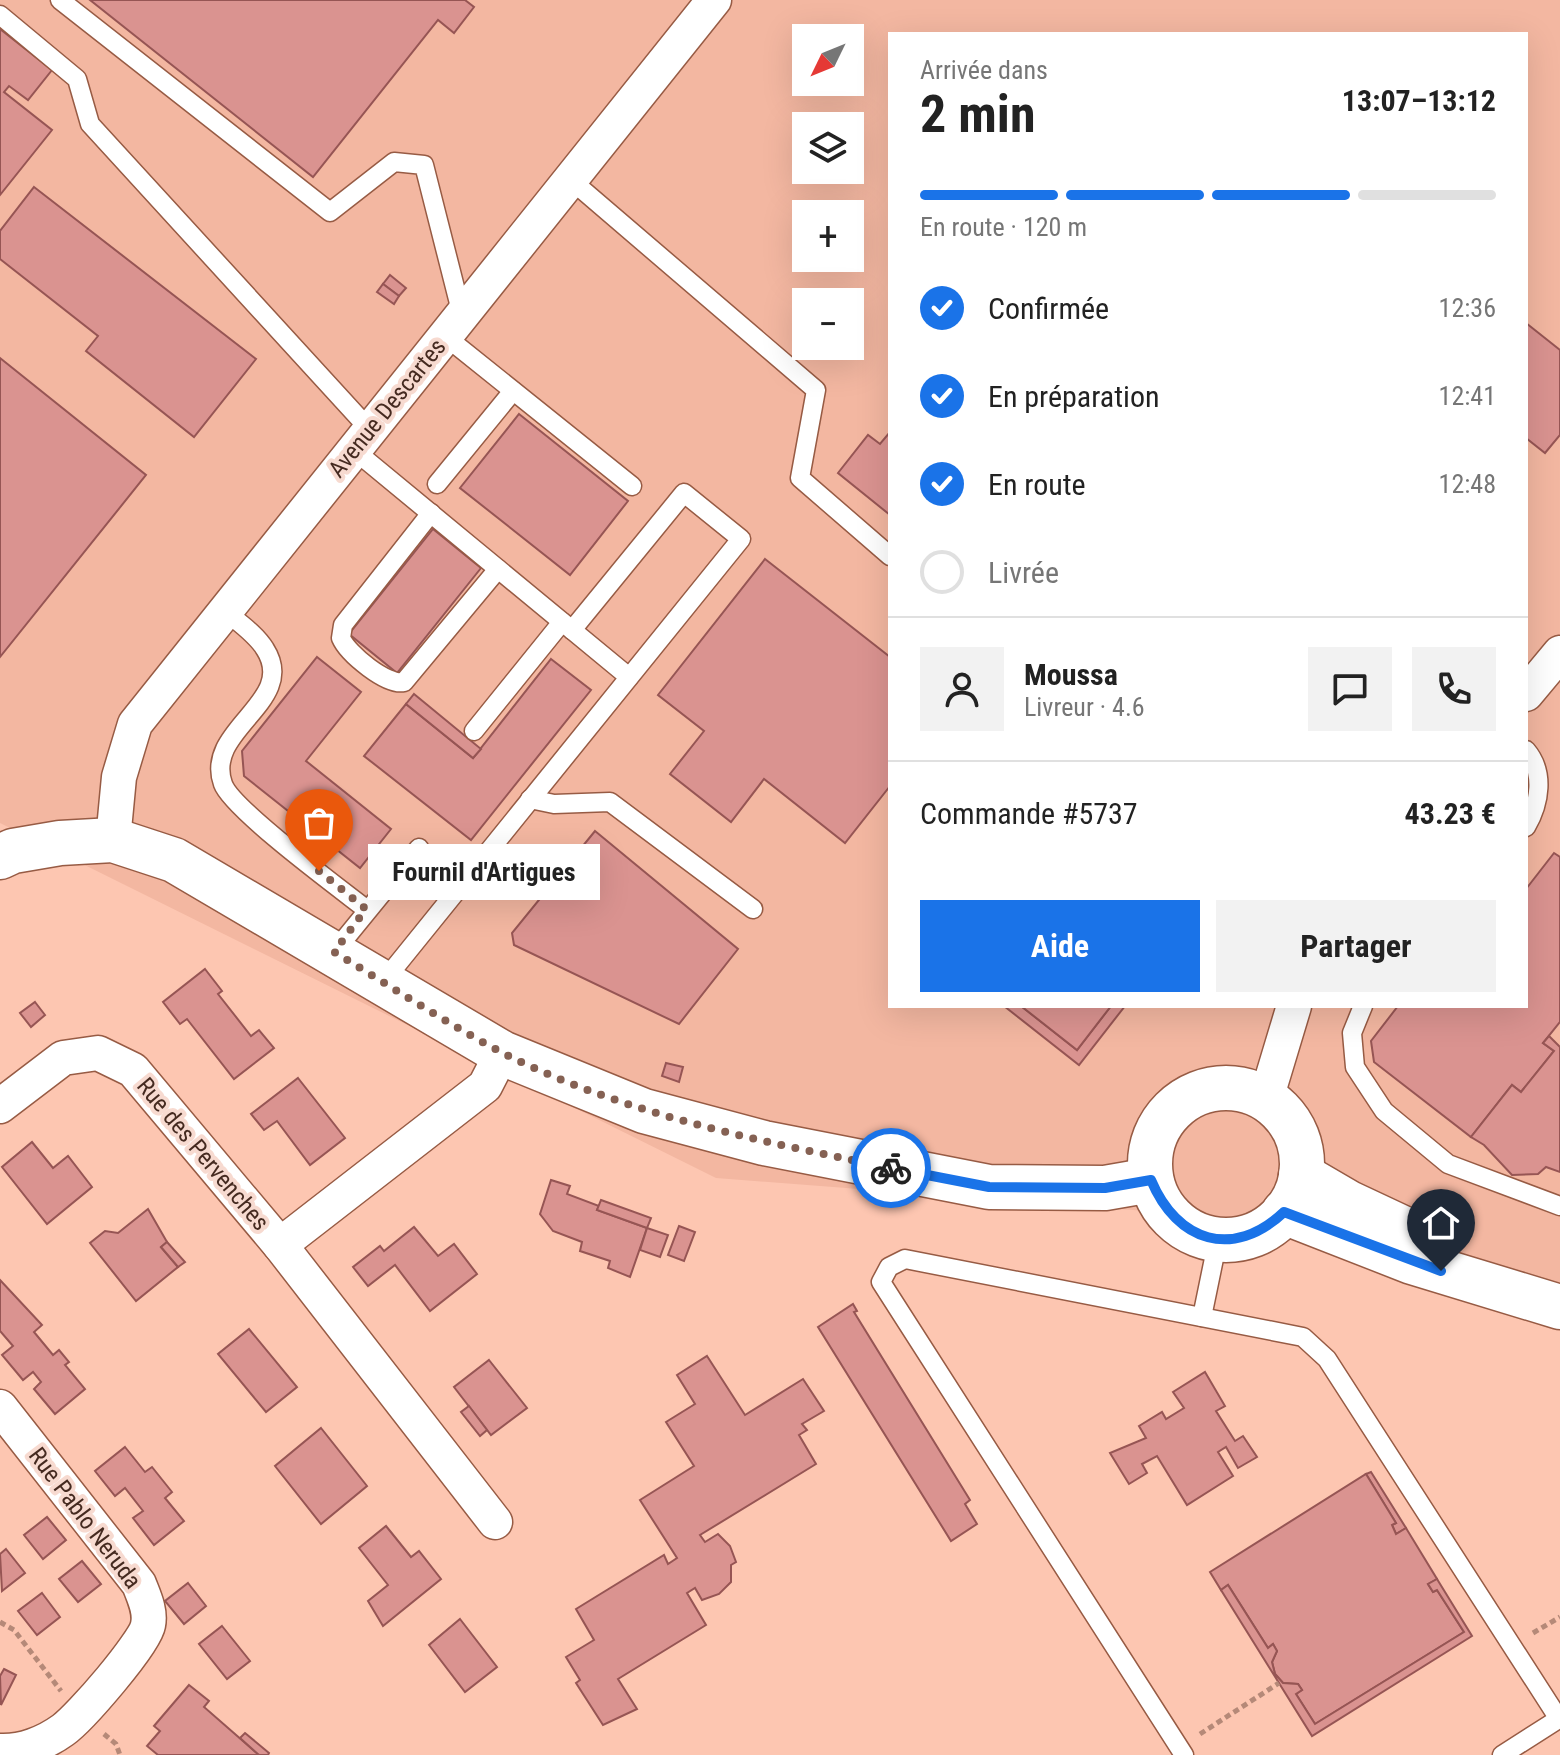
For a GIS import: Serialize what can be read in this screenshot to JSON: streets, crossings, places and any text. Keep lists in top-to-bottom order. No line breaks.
{"streets":{"street":["Avenue Descartes","Rue des Pervenches","Rue Pablo Neruda"]},"places":["Fournil d'Artigues"],"north":"bottom left","page":{"map_buttons":["+","−"],"heading":["2 min","Arrivée dans","13:07–13:12"],"panel":["Moussa","Livreur · 4.6","Commande #5737","43.23 €"],"bar":"En route · 120 m","list":[["Confirmée","12:36"],["En préparation","12:41"],["En route","12:48"],"Livrée"],"bubble":"Fournil d'Artigues","buttons":["Aide","Partager"]}}
